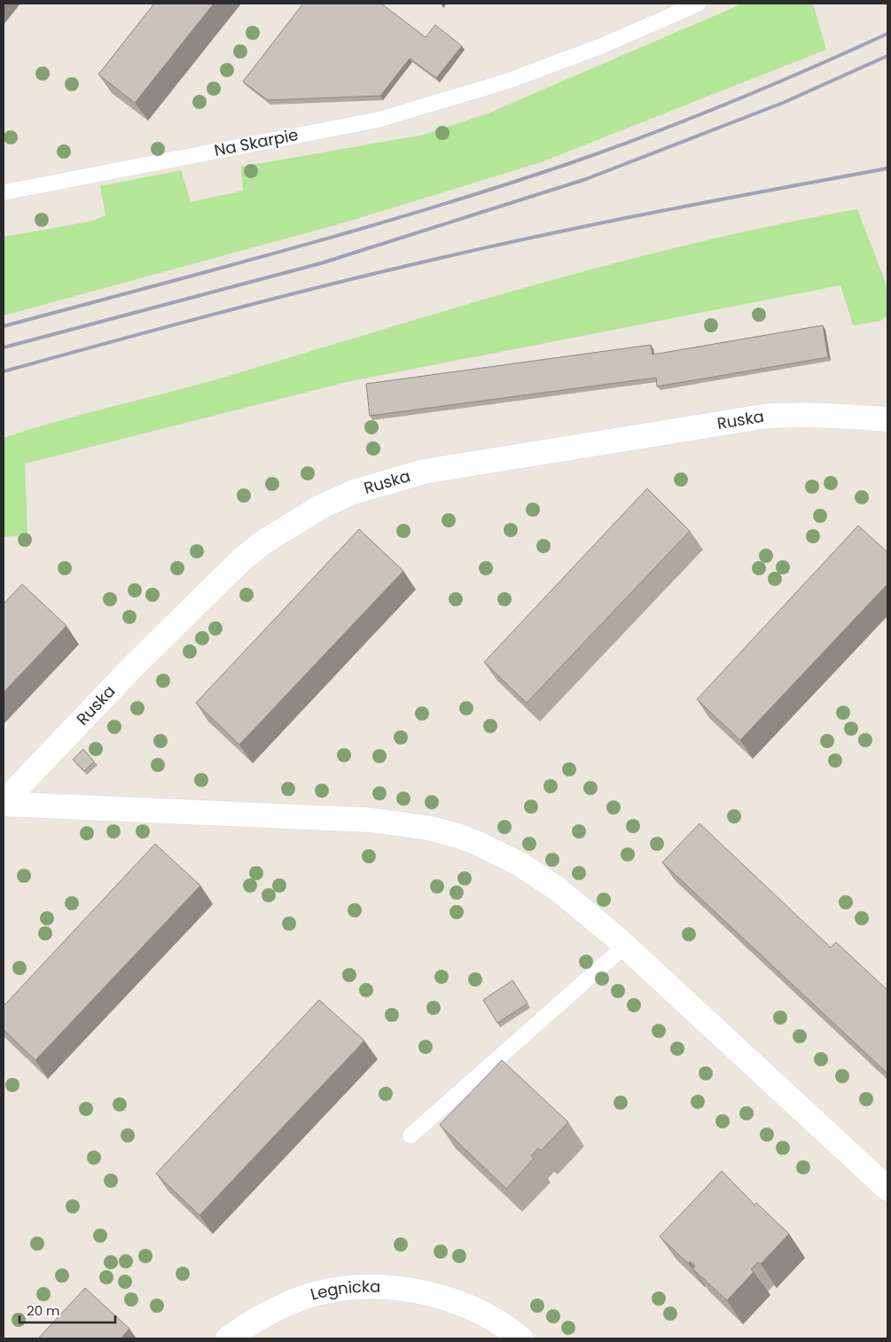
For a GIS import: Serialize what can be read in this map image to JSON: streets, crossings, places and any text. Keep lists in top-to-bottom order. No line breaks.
{"streets":{"street":["Ruska","Legnicka"],"lane":["Na Skarpie"]},"scale_bar":"20 m"}
